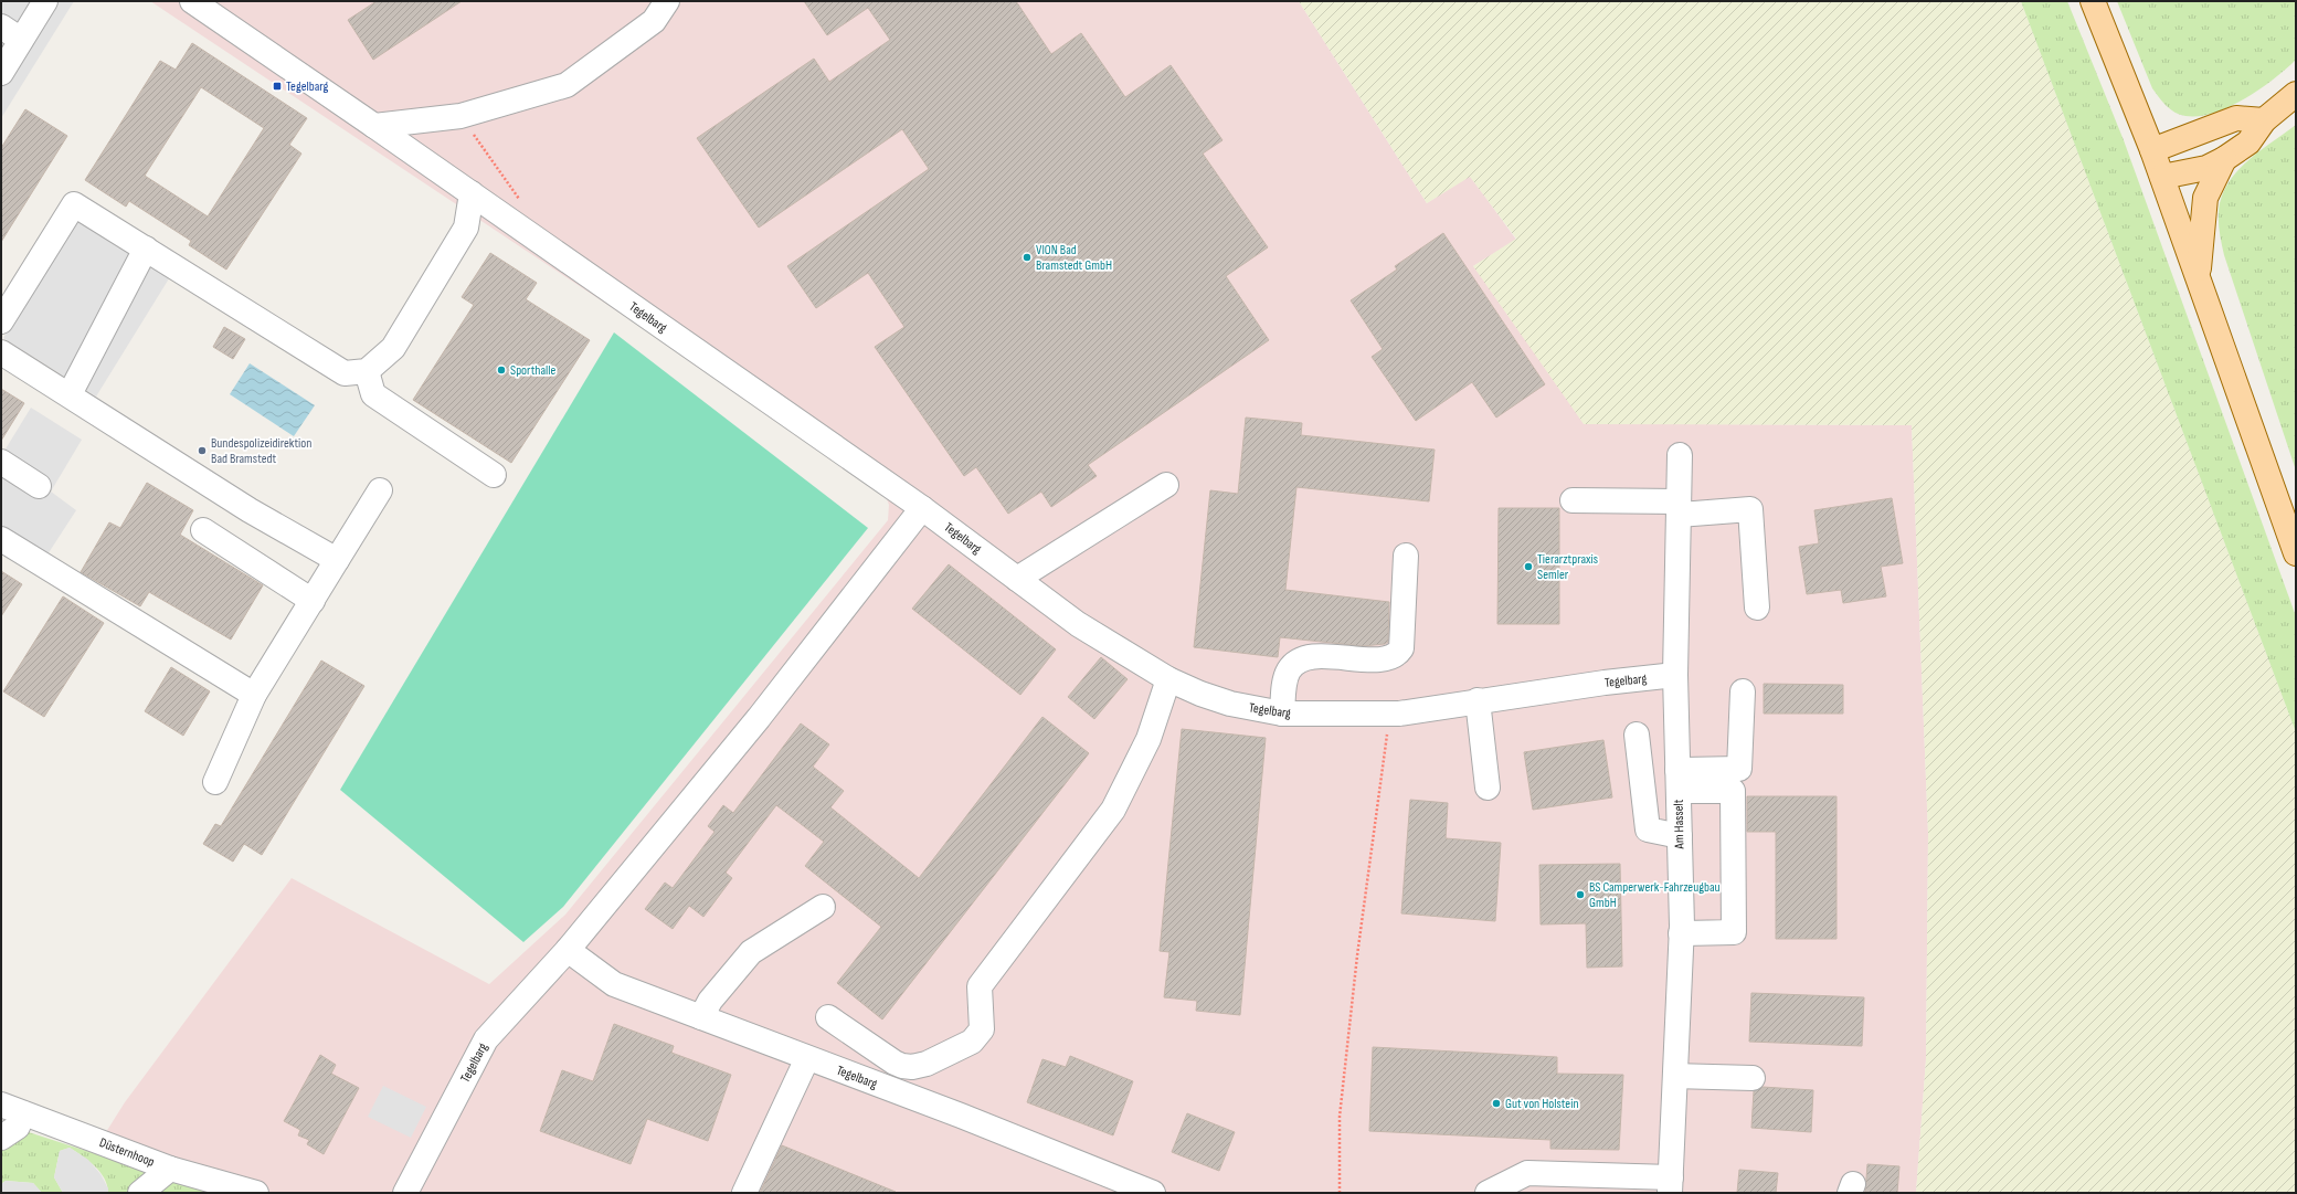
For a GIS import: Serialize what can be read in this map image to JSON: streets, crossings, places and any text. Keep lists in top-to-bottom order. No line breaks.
{"streets":{"street":["Tegelbarg","Am Hasselt","Düsternhoop"]},"crossings":[["Tegelbarg","Am Hasselt"]],"places":{"transit":["Tegelbarg"],"other":["VION Bad Bramstedt GmbH","Sporthalle","Bundespolizeidirektion Bad Bramstedt","Tierarztpraxis Semler","BS Camperwerk-Fahrzeugbau GmbH","Gut von Holstein"]}}
